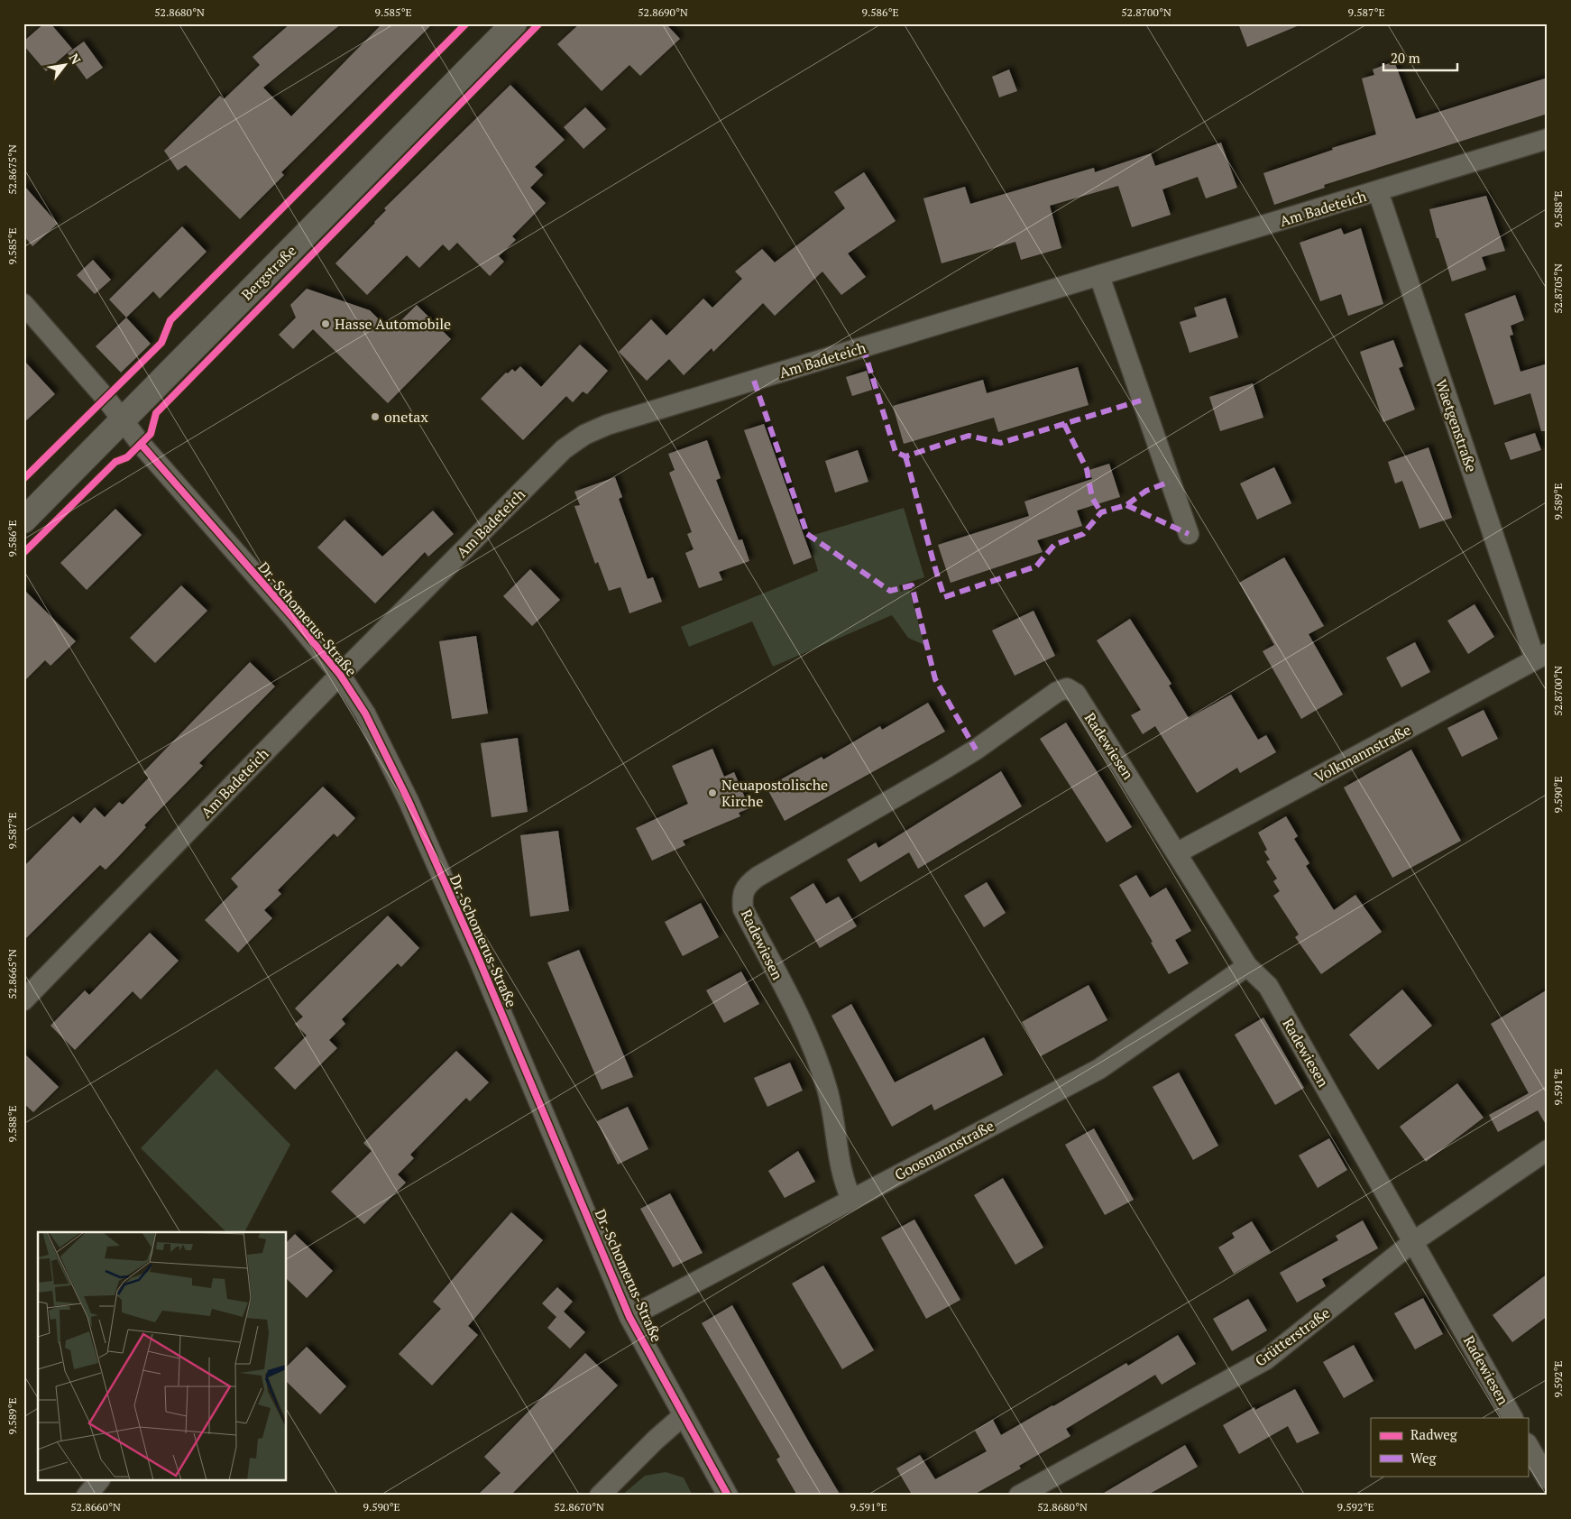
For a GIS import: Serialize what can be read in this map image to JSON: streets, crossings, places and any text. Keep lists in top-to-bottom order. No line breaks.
{"streets":{"main road":["Bergstraße"],"street":["Am Badeteich","Waetgenstraße","Dr.-Schomerus-Straße","Radewiesen","Volkmannstraße","Goosmannstraße","Grütterstraße"]},"crossings":[["Am Badeteich","Waetgenstraße"],["Am Badeteich","Dr.-Schomerus-Straße"],["Bergstraße","Dr.-Schomerus-Straße"],["Waetgenstraße","Volkmannstraße"],["Dr.-Schomerus-Straße","Goosmannstraße"],["Radewiesen","Volkmannstraße"],["Radewiesen","Goosmannstraße"],["Radewiesen","Grütterstraße"]],"places":["Hasse Automobile","onetax","Neuapostolische Kirche"],"legend":["Radweg","Weg"],"scale_bar":"20 m","north":"top right","coordinates":["52.8680°N","9.585°E","52.8690°N","9.586°E","52.8700°N","9.587°E","52.8675°N","9.588°E","52.8705°N","9.589°E","9.590°E","52.8665°N","9.591°E","9.592°E","52.8660°N","52.8670°N"]}
